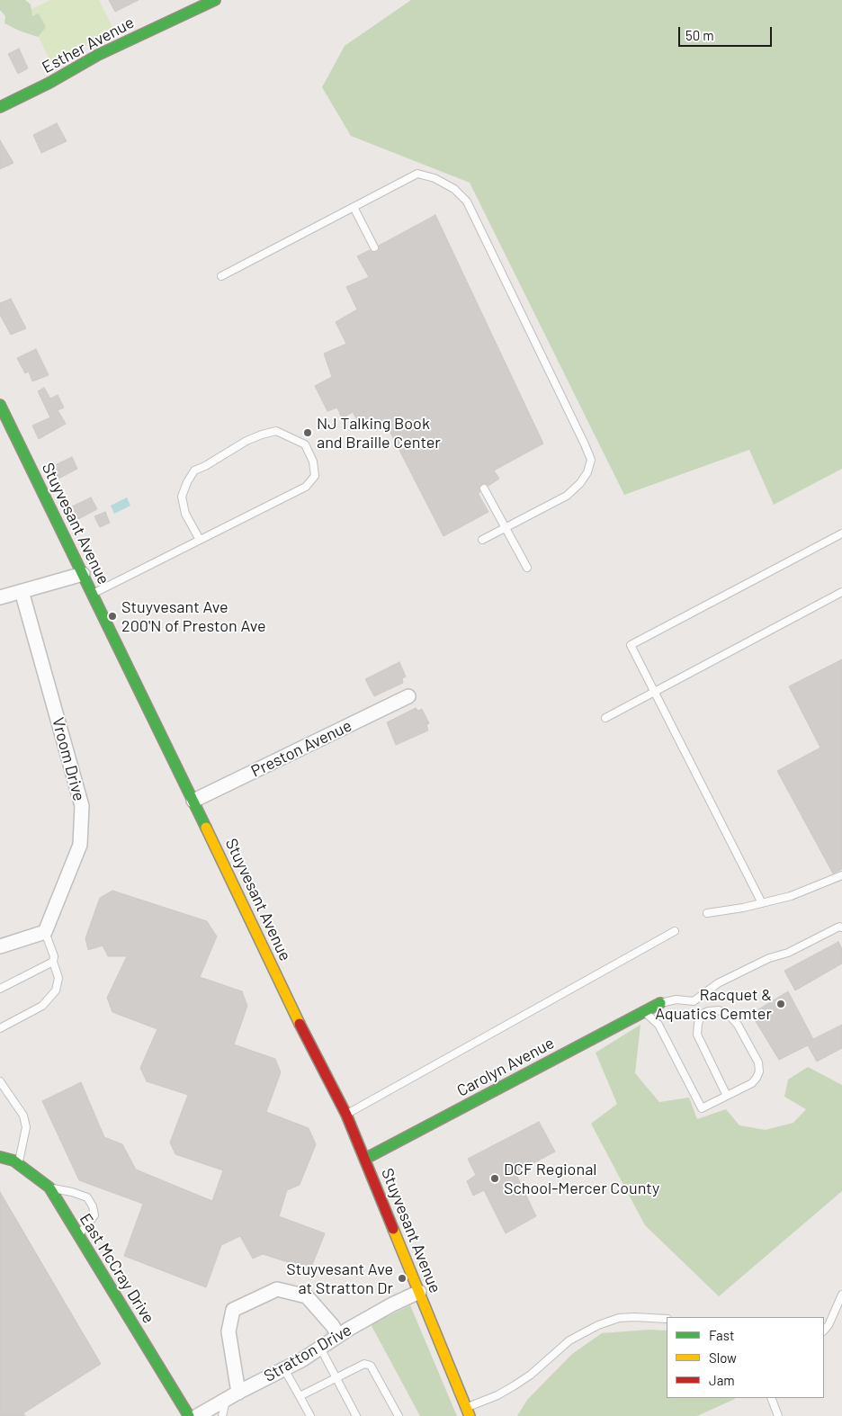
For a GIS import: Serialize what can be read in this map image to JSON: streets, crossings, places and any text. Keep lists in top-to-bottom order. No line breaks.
{"streets":{"street":["Esther Avenue","Stuyvesant Avenue","Preston Avenue","Vroom Drive","Carolyn Avenue","East McCray Drive","Stratton Drive"]},"crossings":[["Stuyvesant Avenue","Preston Avenue"],["Stuyvesant Avenue","Carolyn Avenue"],["Stuyvesant Avenue","Stratton Drive"]],"places":["NJ Talking Book and Braille Center","Stuyvesant Ave 200'N of Preston Ave","Racquet & Aquatics Cemter","DCF Regional School-Mercer County","Stuyvesant Ave at Stratton Dr"],"legend":["Fast","Slow","Jam"],"scale_bar":"50 m"}
